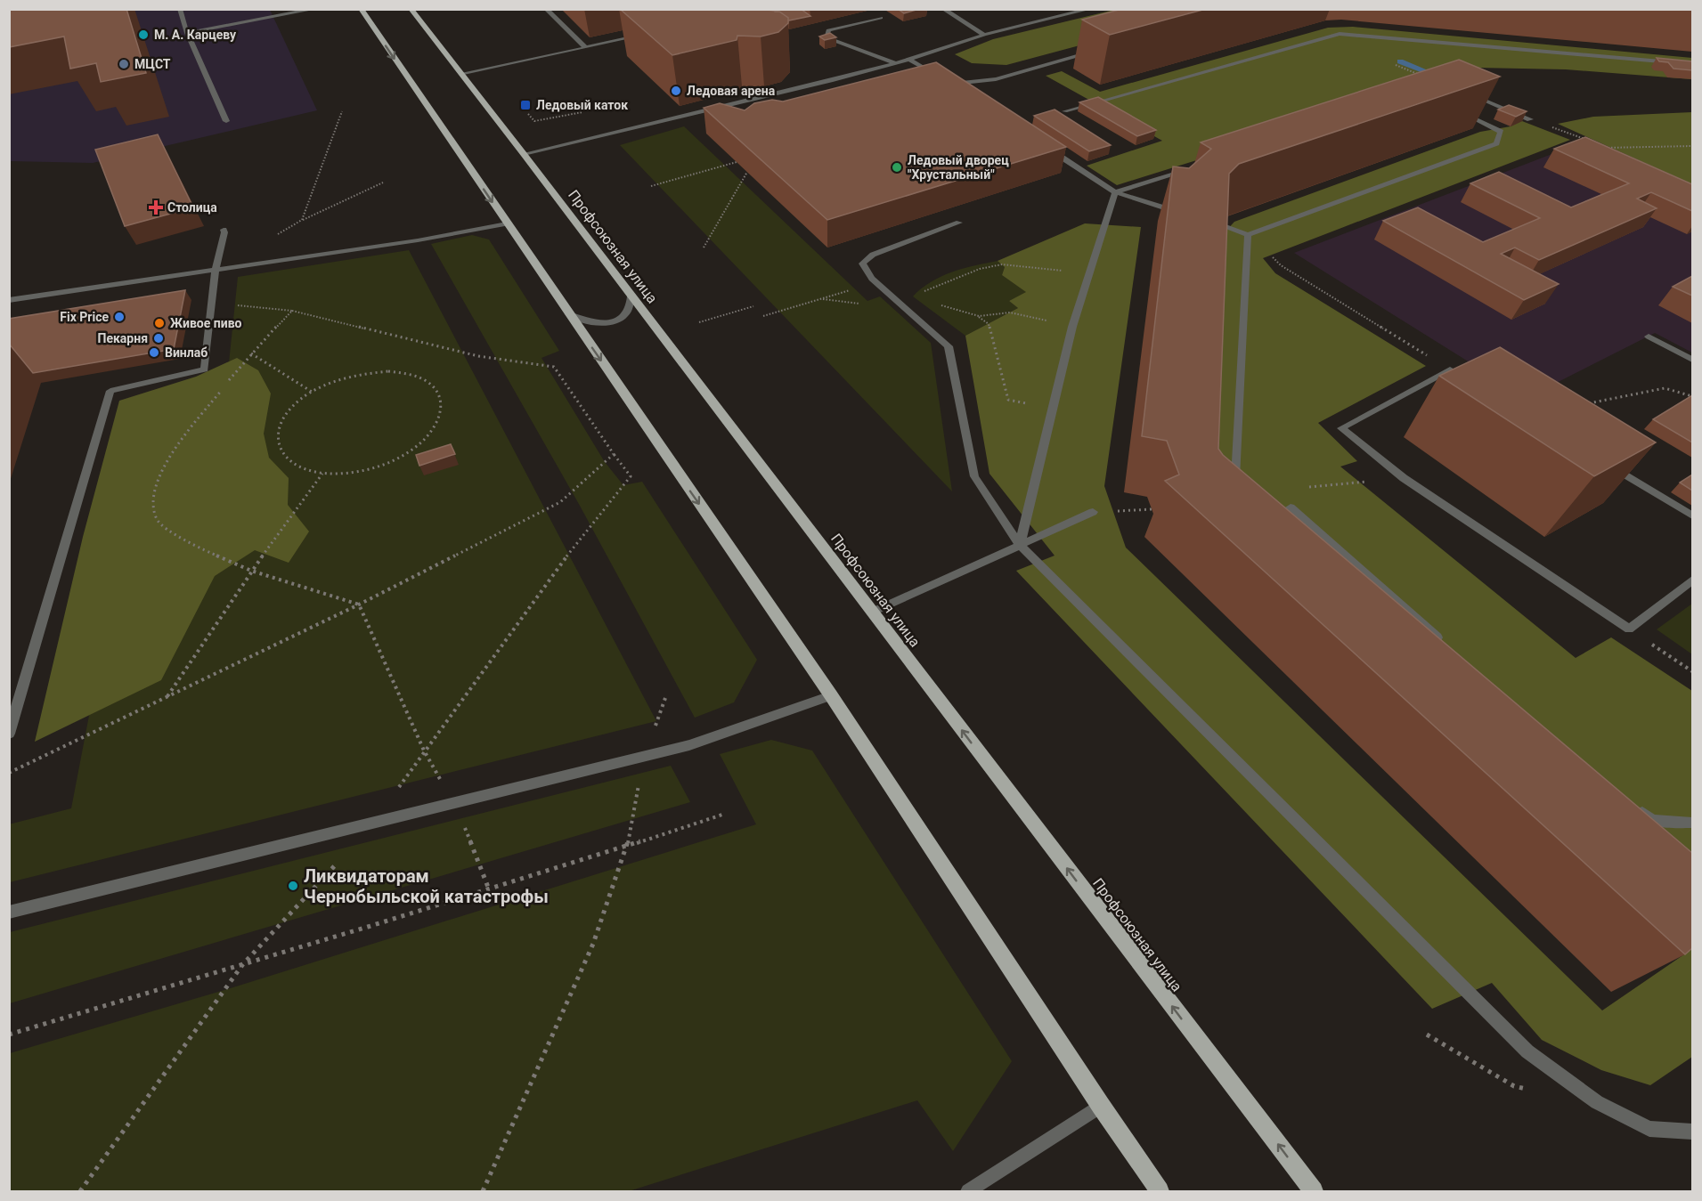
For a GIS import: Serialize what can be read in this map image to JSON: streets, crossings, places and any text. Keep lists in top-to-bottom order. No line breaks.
{"streets":{"main road":["Профсоюзная улица"]},"places":{"other":["М. А. Карцеву","МЦСТ","Ледовая арена","Ледовый дворец \"Хрустальный\"","Fix Price","Живое пиво","Пекарня","Винлаб","Ликвидаторам Чернобыльской катастрофы"],"transit":["Ледовый каток"],"health":["Столица"]}}
